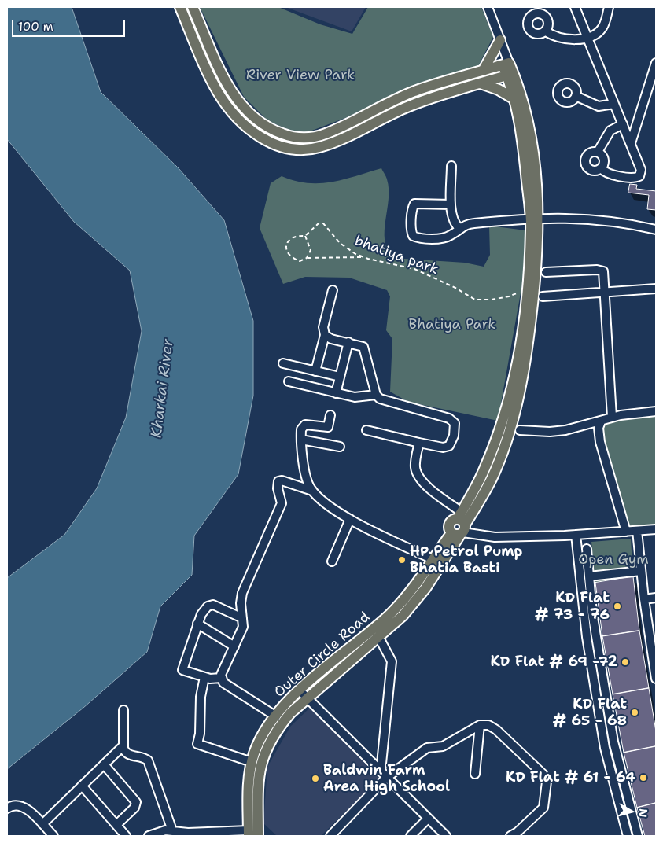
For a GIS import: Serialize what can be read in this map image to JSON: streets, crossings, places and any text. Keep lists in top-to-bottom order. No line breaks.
{"streets":{"main road":["Outer Circle Road"],"path":["bhatiya park"]},"water":["Kharkai River"],"parks":["River View Park","Bhatiya Park","Open Gym"],"places":["HP Petrol Pump Bhatia Basti","KD Flat # 73 - 76","KD Flat # 69 -72","KD Flat # 65 - 68","KD Flat # 61 - 64","Baldwin Farm Area High School"],"scale_bar":"100 m","north":"right"}
